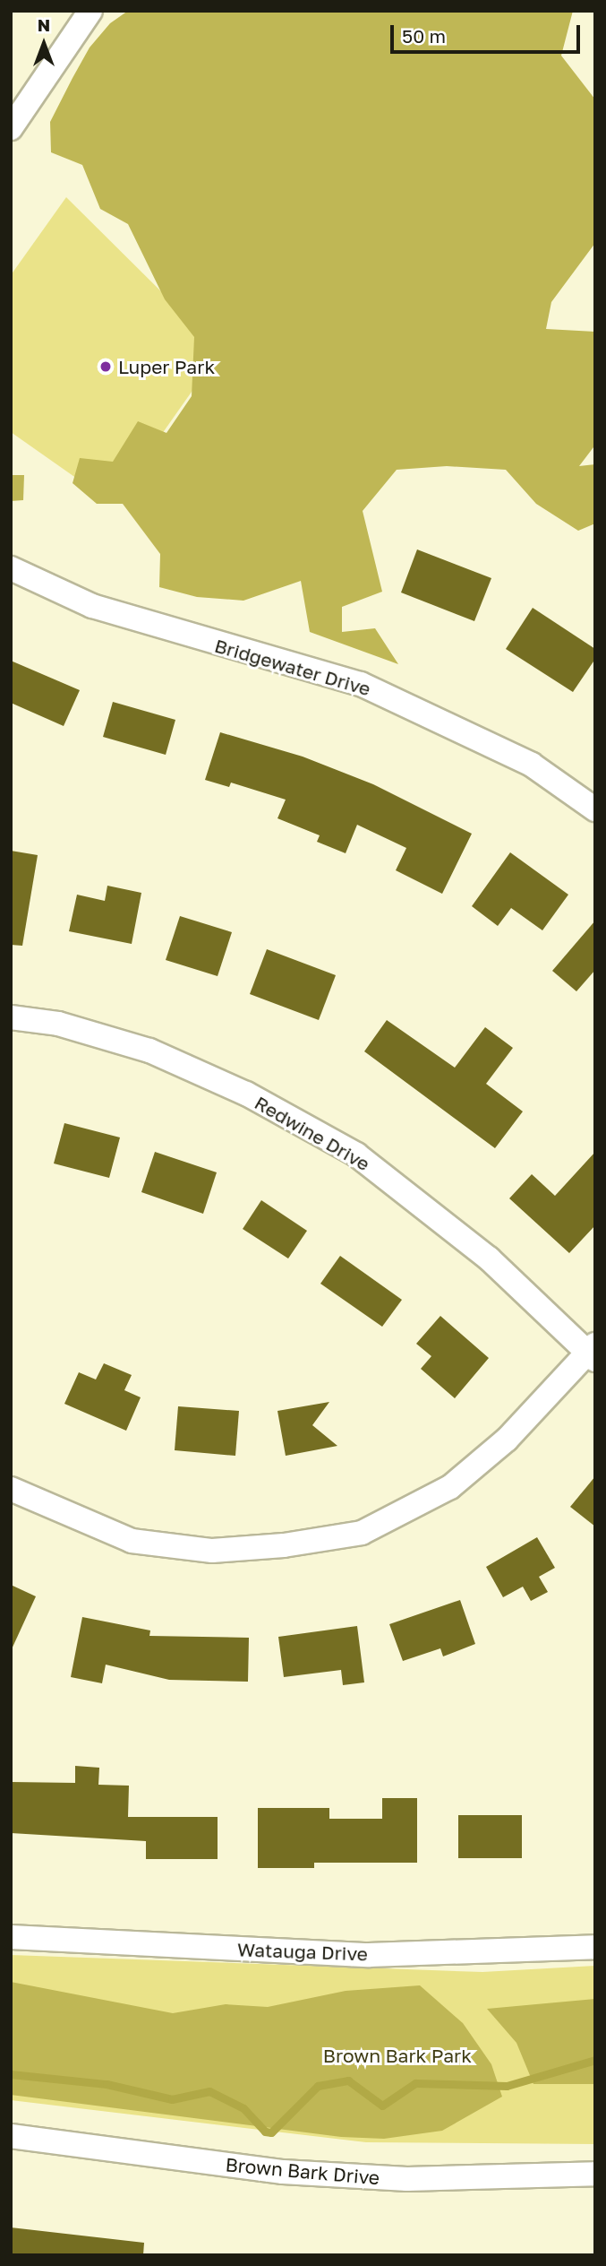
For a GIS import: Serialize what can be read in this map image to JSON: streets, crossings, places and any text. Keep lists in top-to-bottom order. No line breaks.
{"streets":{"street":["Bridgewater Drive","Redwine Drive","Watauga Drive","Brown Bark Drive"]},"parks":["Brown Bark Park"],"places":["Luper Park"],"scale_bar":"50 m","north":"top"}
